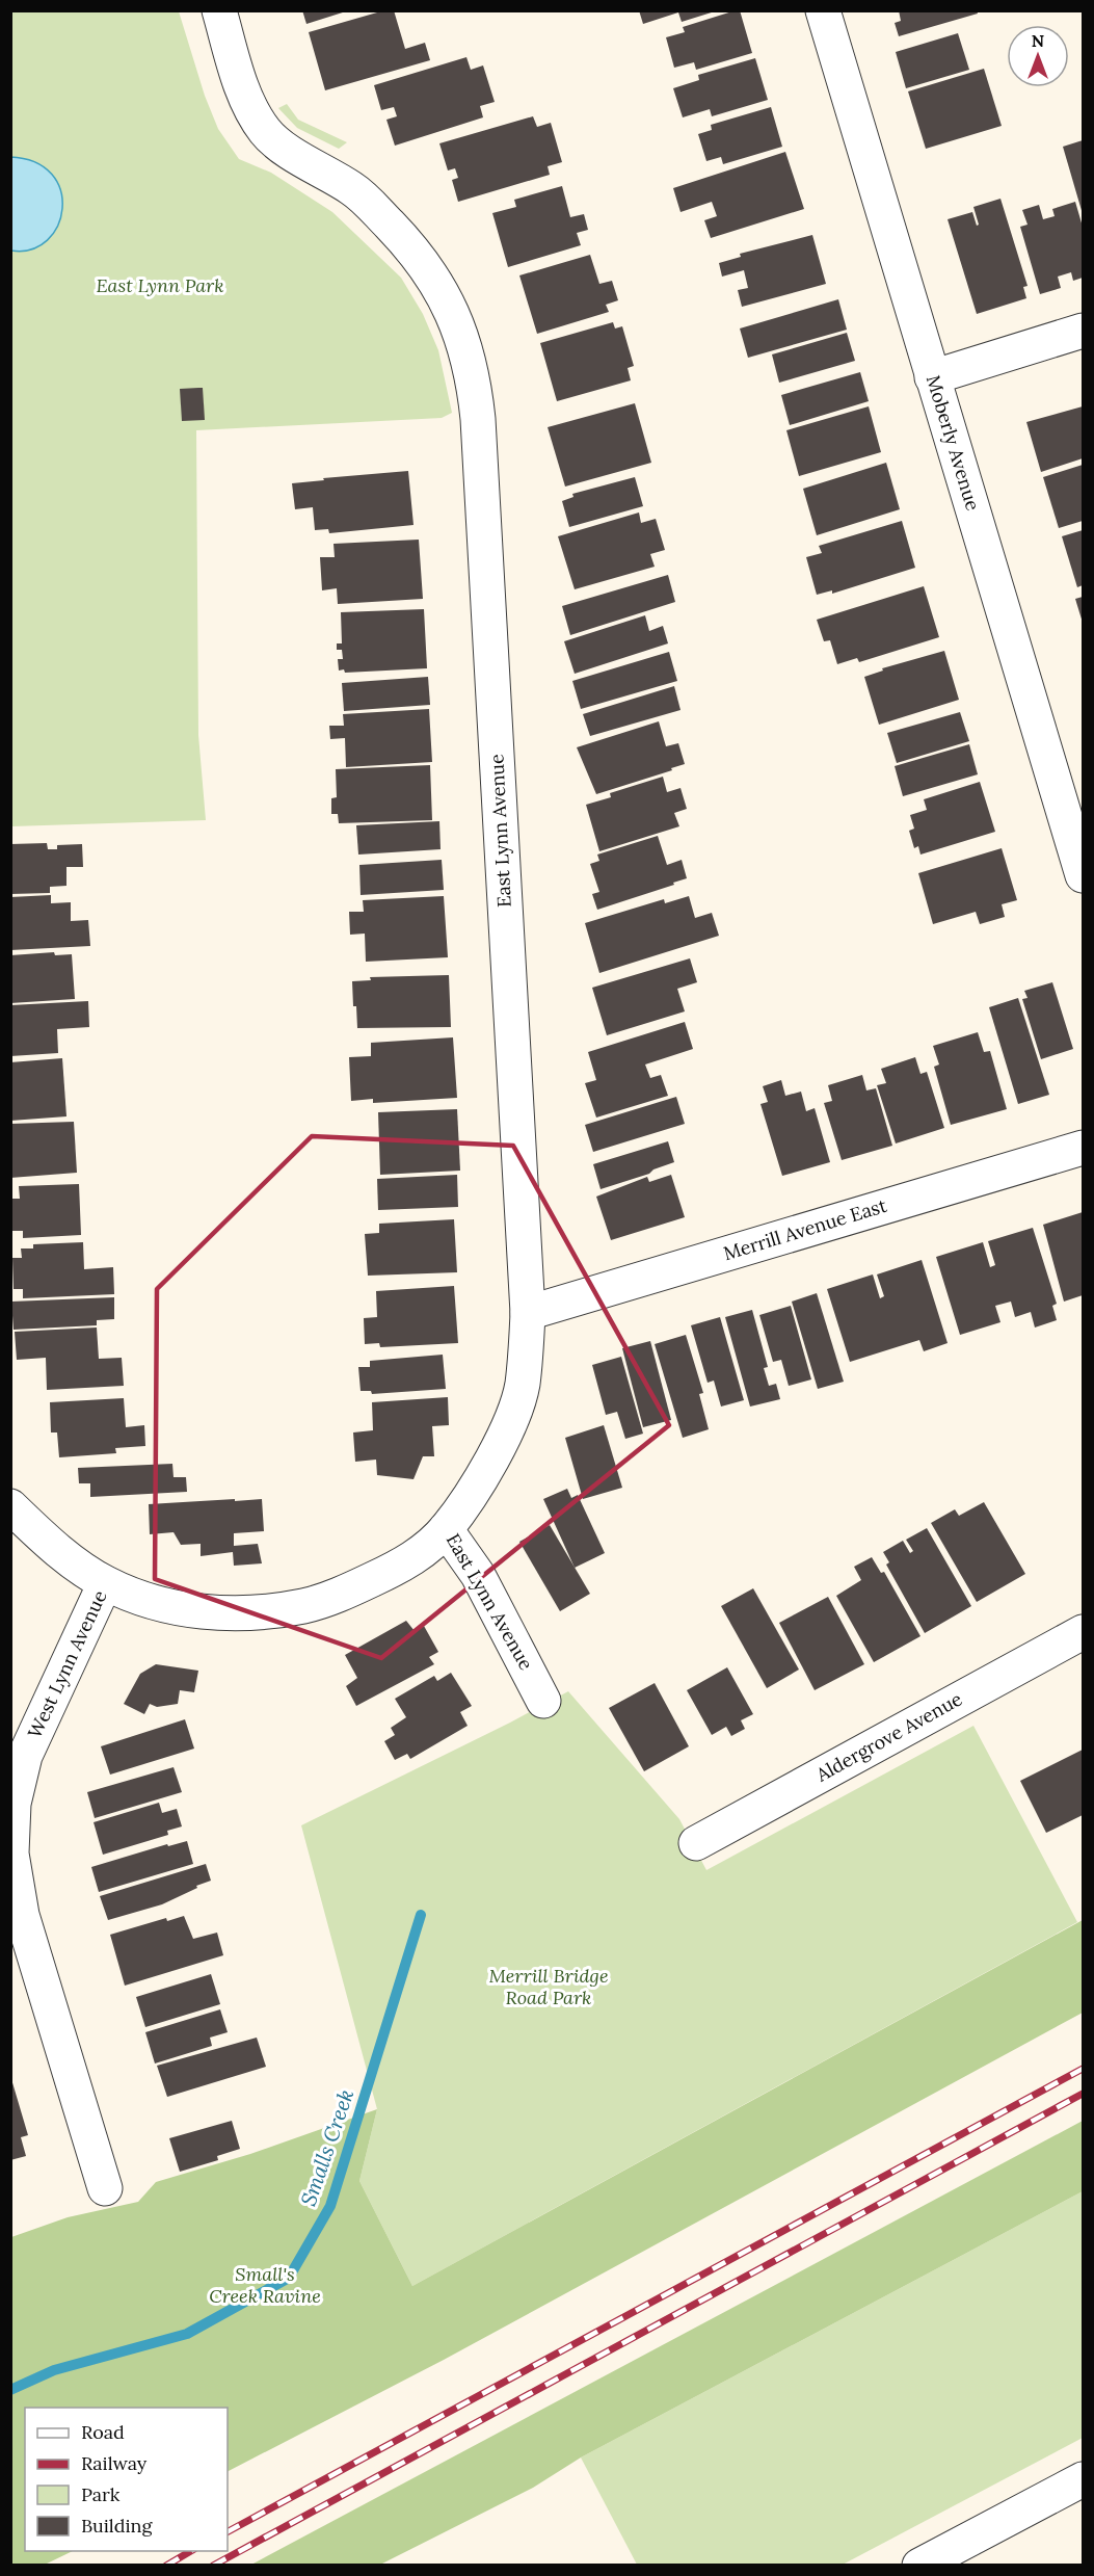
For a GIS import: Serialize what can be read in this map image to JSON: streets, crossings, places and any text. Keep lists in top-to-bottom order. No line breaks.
{"streets":{"street":["Moberly Avenue","East Lynn Avenue","Merrill Avenue East","West Lynn Avenue","Aldergrove Avenue"]},"crossings":[["East Lynn Avenue","Merrill Avenue East"]],"water":["Smalls Creek"],"parks":["East Lynn Park","Merrill Bridge Road Park","Small's Creek Ravine"],"legend":["Road","Railway","Park","Building"],"north":"top"}
